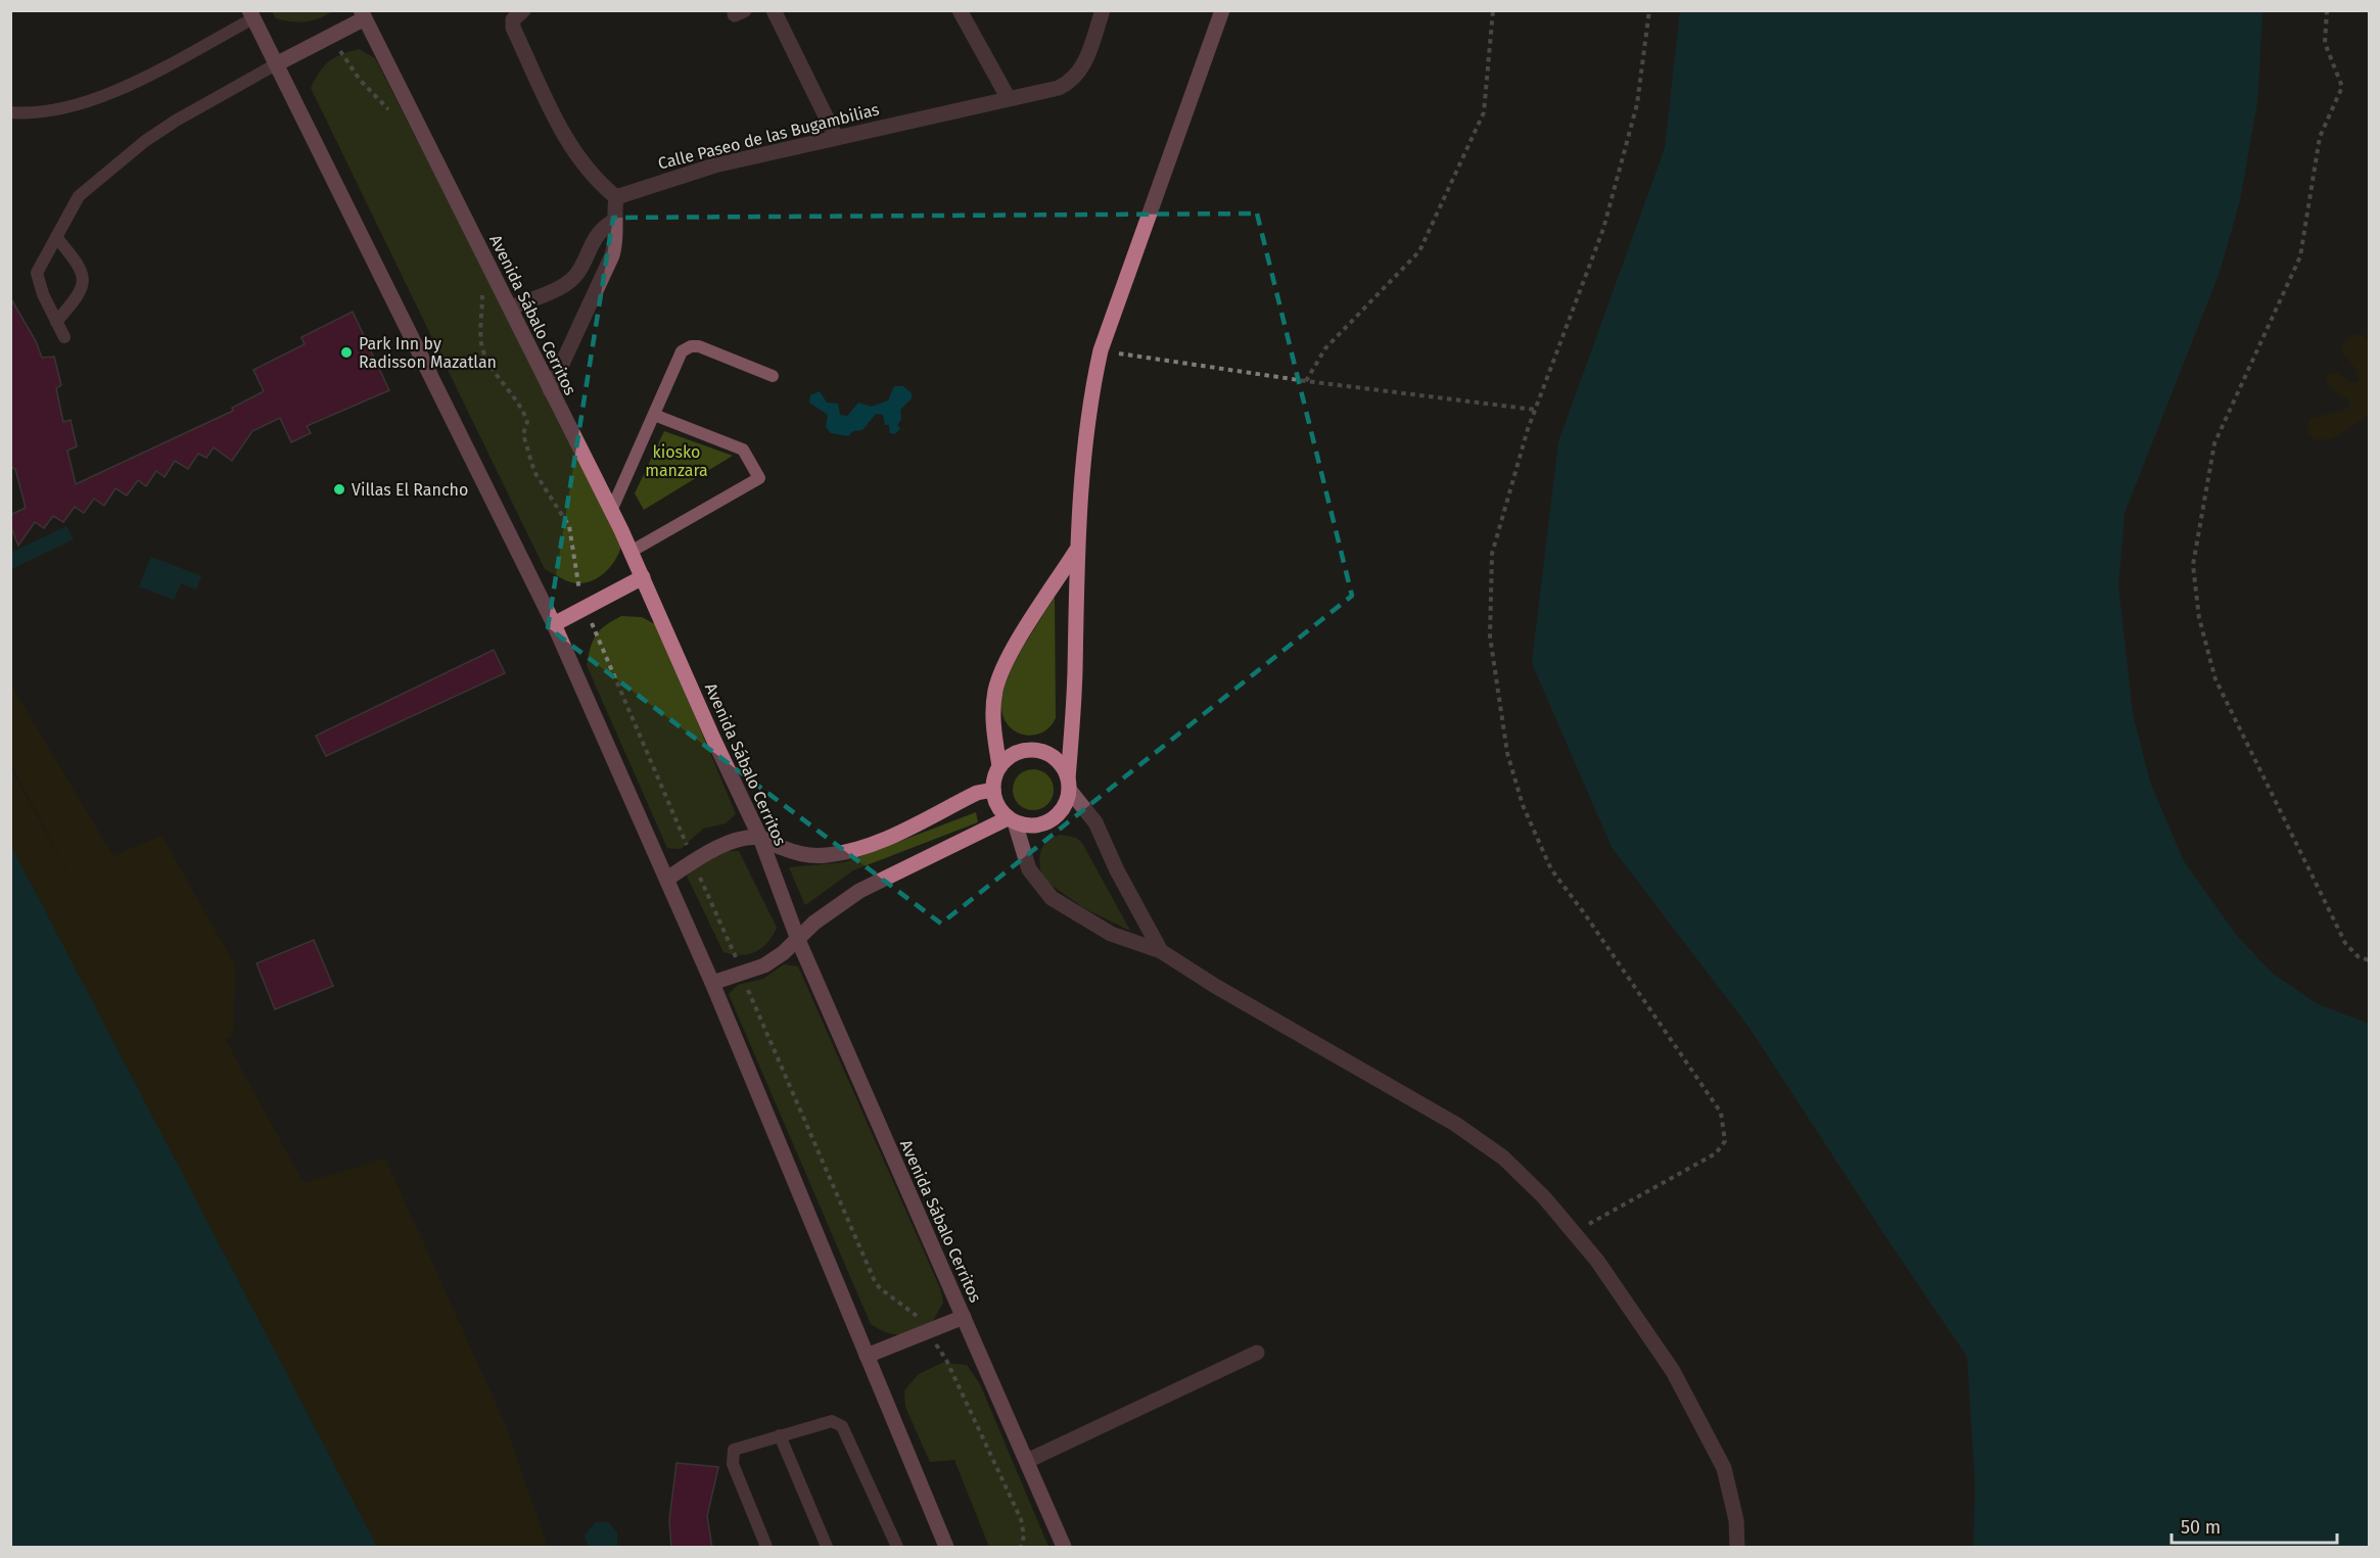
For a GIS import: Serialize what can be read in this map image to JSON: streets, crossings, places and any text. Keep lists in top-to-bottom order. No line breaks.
{"streets":{"main road":["Avenida Sábalo Cerritos"],"street":["Calle Paseo de las Bugambilias"]},"parks":["kiosko manzara"],"places":["Park Inn by Radisson Mazatlan","Villas El Rancho"],"scale_bar":"50 m"}
